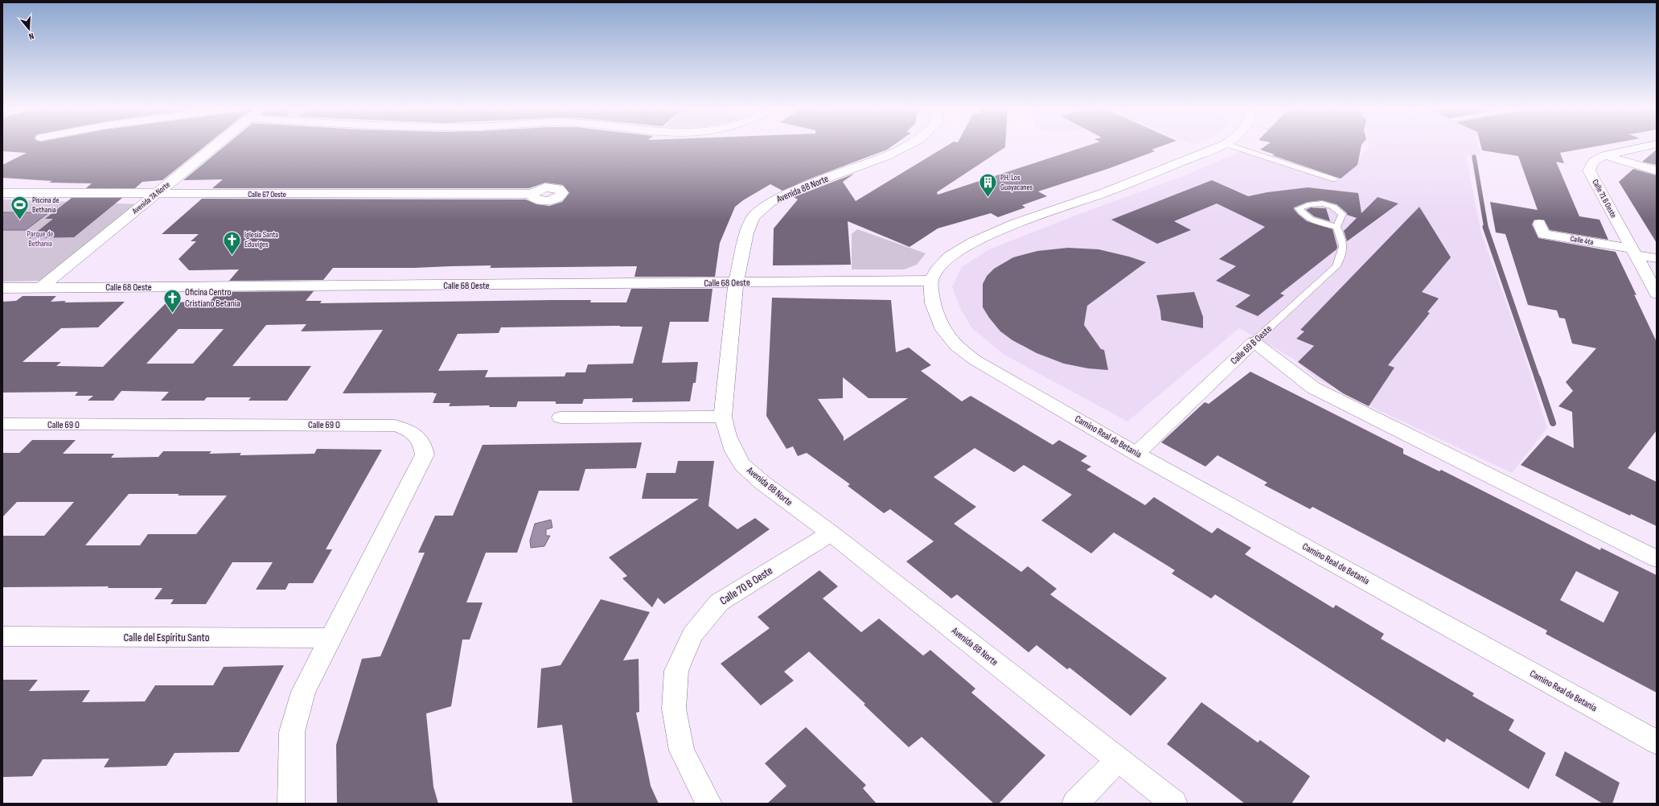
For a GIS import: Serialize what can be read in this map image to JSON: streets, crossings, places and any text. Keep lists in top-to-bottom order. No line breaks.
{"streets":{"street":["Avenida 8B Norte","Calle 67 Oeste","Avenida 7A Norte","Calle 71 B Oeste","Calle 4ta","Calle 68 Oeste","Calle 69 B Oeste","Calle 69 O","Camino Real de Betania","Calle 70 B Oeste","Calle del Espíritu Santo"]},"crossings":[["Avenida 8B Norte","Calle 68 Oeste"],["Avenida 8B Norte","Calle 70 B Oeste"],["Calle 67 Oeste","Avenida 7A Norte"],["Avenida 7A Norte","Calle 68 Oeste"],["Calle 71 B Oeste","Calle 4ta"],["Calle 68 Oeste","Camino Real de Betania"],["Calle 69 B Oeste","Camino Real de Betania"],["Calle 69 O","Calle del Espíritu Santo"]],"parks":["Parque de Bethania"],"places":{"building":["P.H. Los Guayacanes"],"sports":["Piscina de Bethania"],"church":["Iglesia Santa Eduviges","Oficina Centro Cristiano Betania"]},"north":"bottom"}
